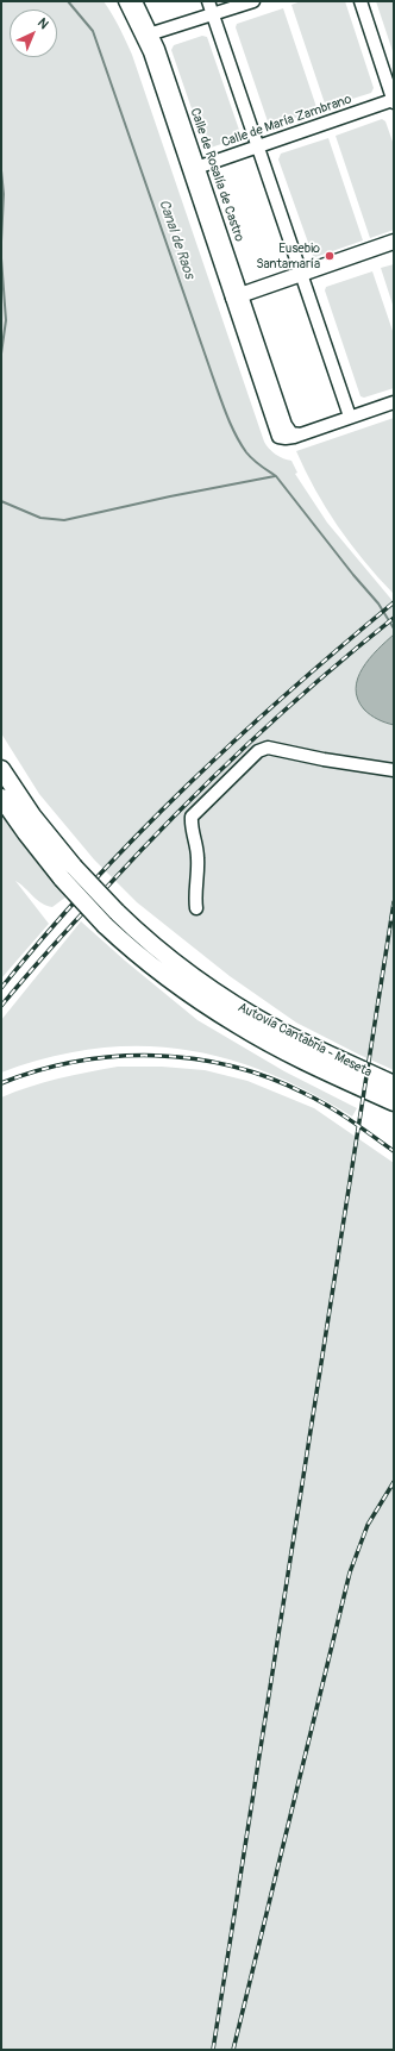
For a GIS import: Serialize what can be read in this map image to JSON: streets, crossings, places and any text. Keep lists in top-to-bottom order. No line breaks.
{"streets":{"highway":["Autovía Cantabria - Meseta"],"street":["Calle de María Zambrano","Calle de Rosalía de Castro"]},"crossings":[["Calle de María Zambrano","Calle de Rosalía de Castro"]],"water":["Canal de Raos"],"places":["Eusebio Santamaría"],"north":"top right"}
